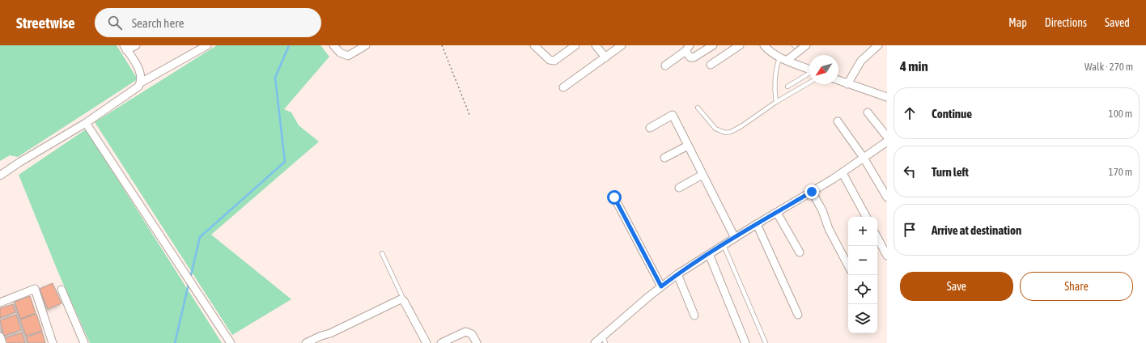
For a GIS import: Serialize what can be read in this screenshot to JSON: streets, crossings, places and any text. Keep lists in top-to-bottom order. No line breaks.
{"north":"bottom left","page":{"header":"Streetwise","search":"Search here","nav":["Map","Directions","Saved"],"heading":["4 min","Walk · 270 m"],"list":[["Continue","100 m"],["Turn left","170 m"],"Arrive at destination"],"map_buttons":["+","−"],"buttons":["Save","Share"]}}
